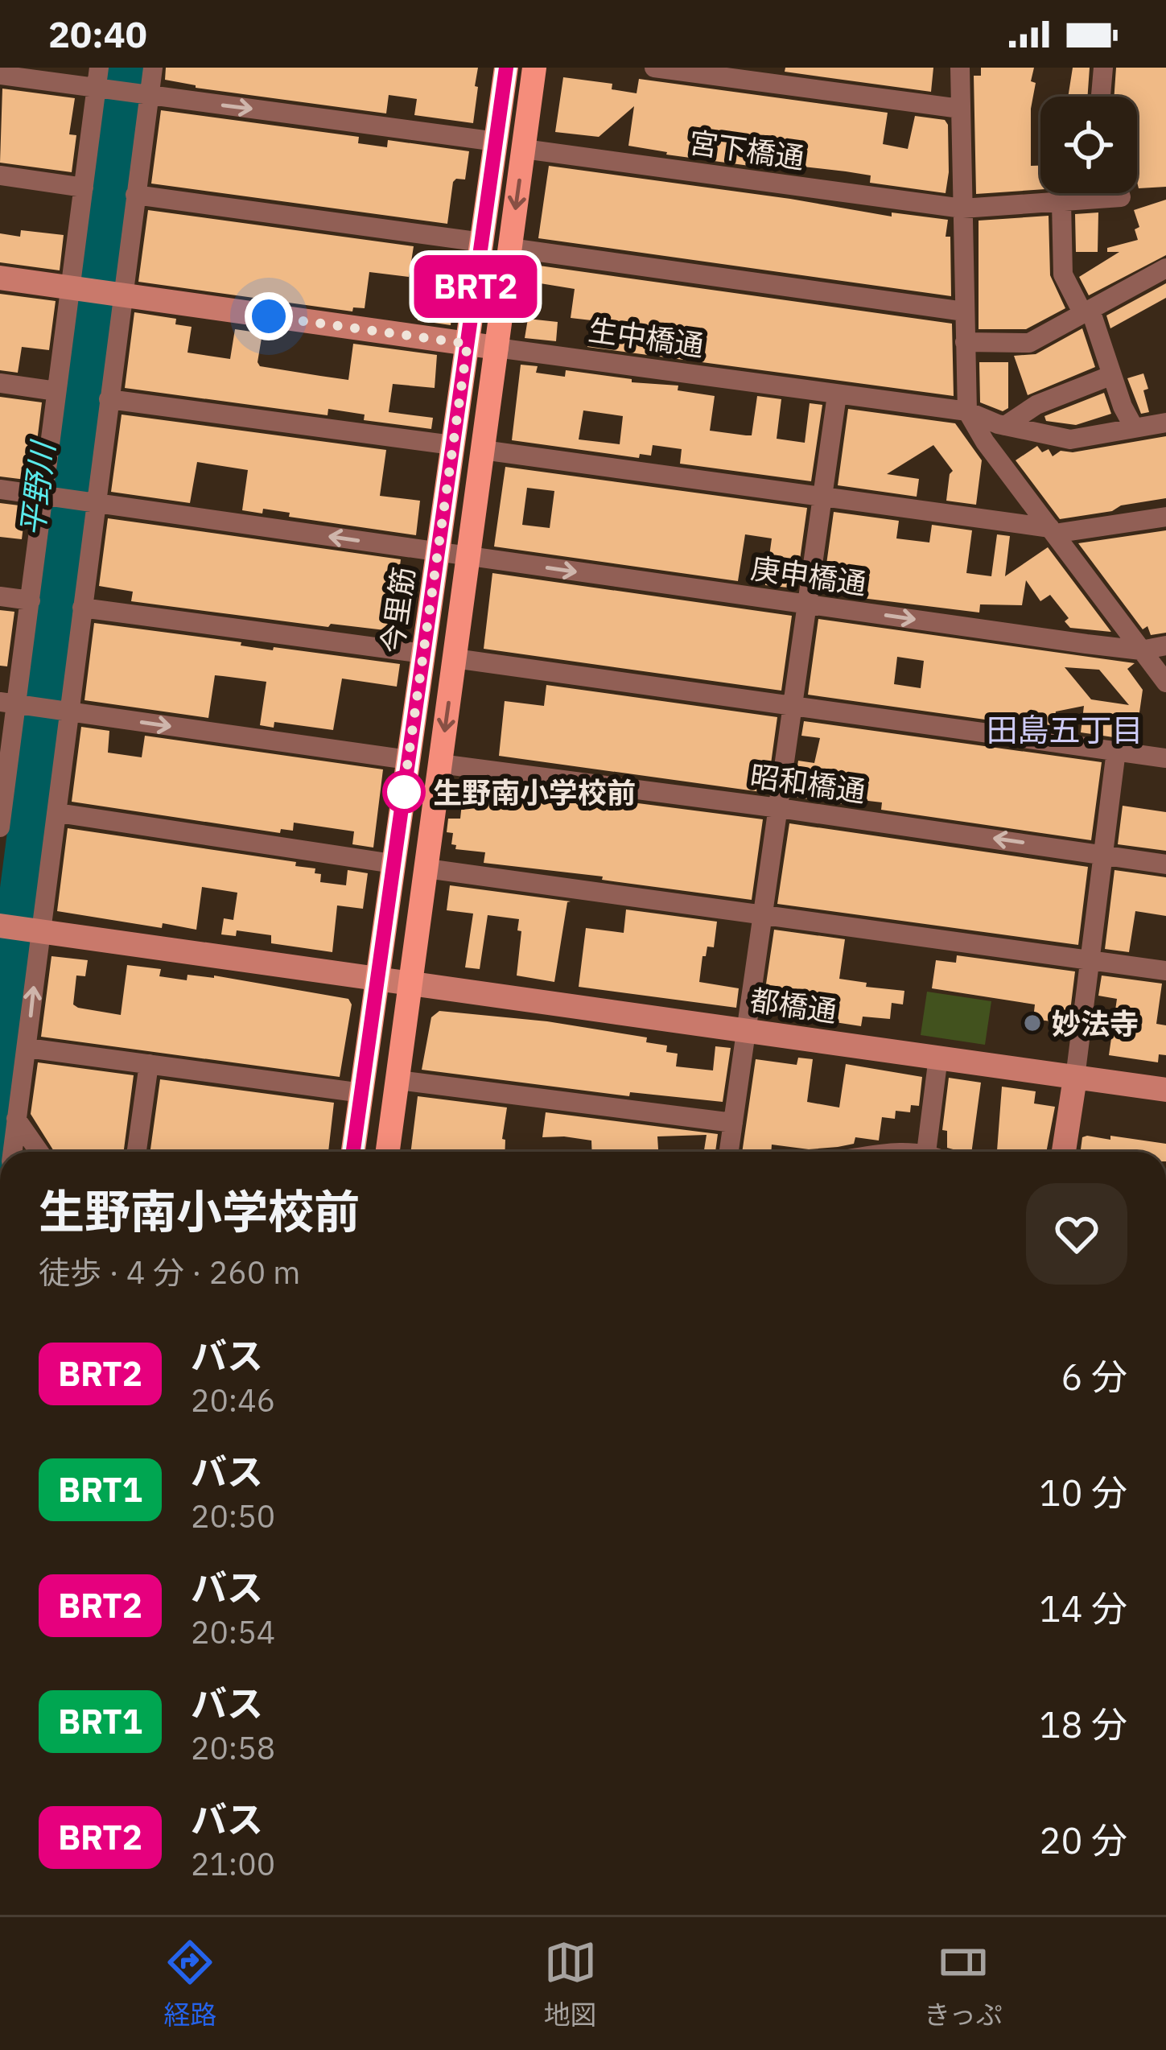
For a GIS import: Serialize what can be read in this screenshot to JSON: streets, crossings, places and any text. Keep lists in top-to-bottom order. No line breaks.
{"streets":{"main road":["今里筋"],"street":["宮下橋通","生中橋通","庚申橋通","昭和橋通","都橋通"]},"crossings":[["生中橋通","今里筋"],["庚申橋通","今里筋"],["今里筋","都橋通"]],"districts":["田島五丁目"],"water":["平野川"],"places":["生野南小学校前","妙法寺"],"lines":["bus line BRT2"],"page":{"status":"20:40","on_map":"BRT2","heading":["生野南小学校前","徒歩 · 4 分 · 260 m"],"list":[{"mark":"BRT2","name":"バス","note":"20:46","value":"6 分"},{"mark":"BRT1","name":"バス","note":"20:50","value":"10 分"},{"mark":"BRT2","name":"バス","note":"20:54","value":"14 分"},{"mark":"BRT1","name":"バス","note":"20:58","value":"18 分"},{"mark":"BRT2","name":"バス","note":"21:00","value":"20 分"}],"tabs":["経路","地図","きっぷ"]}}
